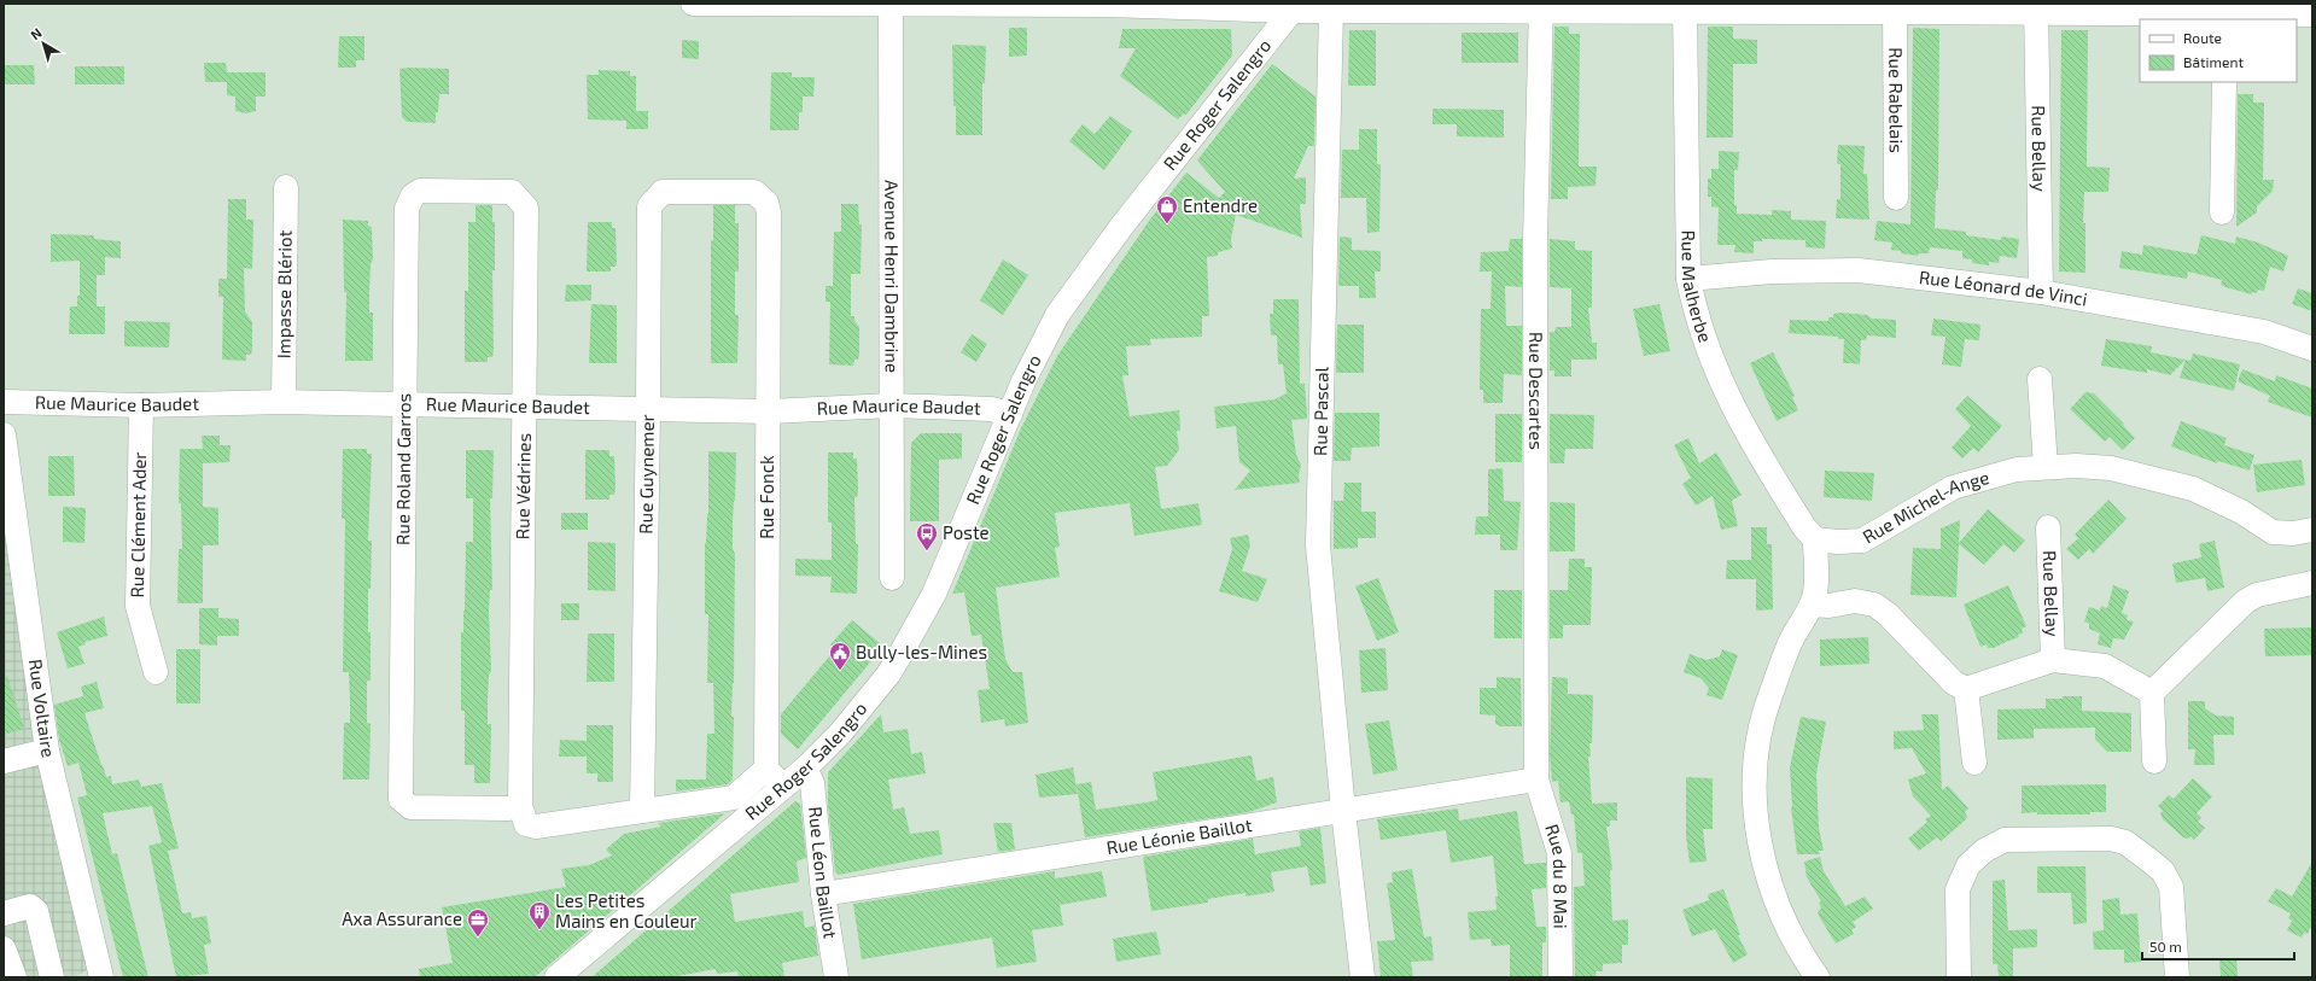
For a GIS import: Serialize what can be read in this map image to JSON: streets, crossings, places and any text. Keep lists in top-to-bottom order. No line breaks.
{"streets":{"street":["Rue Rabelais","Rue Roger Salengro","Rue Bellay","Avenue Henri Dambrine","Rue Malherbe","Rue Léonard de Vinci","Impasse Blériot","Rue Descartes","Rue Maurice Baudet","Rue Pascal","Rue Roland Garros","Rue Guynemer","Rue Védrines","Rue Fonck","Rue Michel-Ange","Rue Clément Ader","Rue Voltaire","Rue Léonie Baillot","Rue Léon Baillot","Rue du 8 Mai"]},"crossings":[["Rue Roger Salengro","Rue Maurice Baudet"],["Rue Roger Salengro","Rue Léon Baillot"],["Rue Bellay","Rue Léonard de Vinci"],["Avenue Henri Dambrine","Rue Maurice Baudet"],["Rue Malherbe","Rue Léonard de Vinci"],["Rue Malherbe","Rue Michel-Ange"],["Impasse Blériot","Rue Maurice Baudet"],["Rue Descartes","Rue Léonie Baillot"],["Rue Descartes","Rue du 8 Mai"],["Rue Maurice Baudet","Rue Roland Garros"],["Rue Maurice Baudet","Rue Guynemer"],["Rue Maurice Baudet","Rue Védrines"],["Rue Maurice Baudet","Rue Fonck"],["Rue Maurice Baudet","Rue Clément Ader"],["Rue Pascal","Rue Léonie Baillot"],["Rue Roland Garros","Rue Védrines"],["Rue Guynemer","Rue Fonck"],["Rue Léonie Baillot","Rue Léon Baillot"],["Rue Léonie Baillot","Rue du 8 Mai"]],"places":{"shop":["Entendre"],"bus stop":["Poste"],"public building":["Bully-les-Mines"],"building":["Les Petites Mains en Couleur"],"office":["Axa Assurance"]},"legend":["Route","Bâtiment"],"scale_bar":"50 m","north":"top left"}
